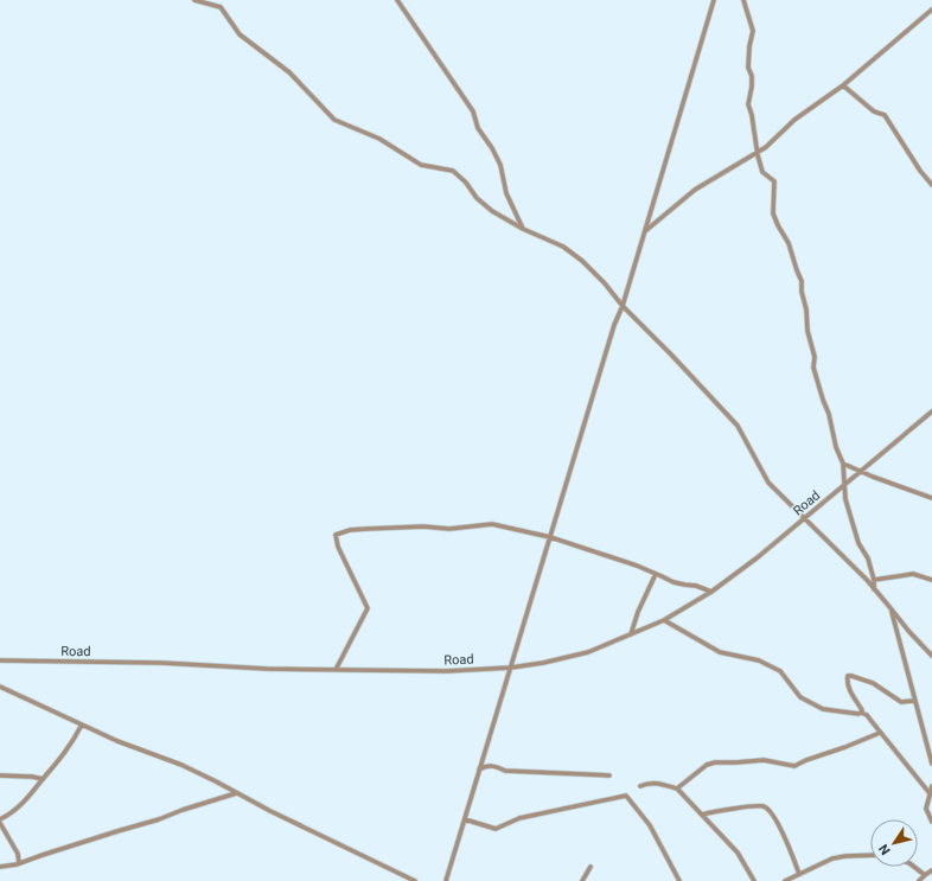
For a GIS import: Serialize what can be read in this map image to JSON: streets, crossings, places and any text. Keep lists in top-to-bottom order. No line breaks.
{"streets":{"street":["Road"]},"north":"bottom left"}
